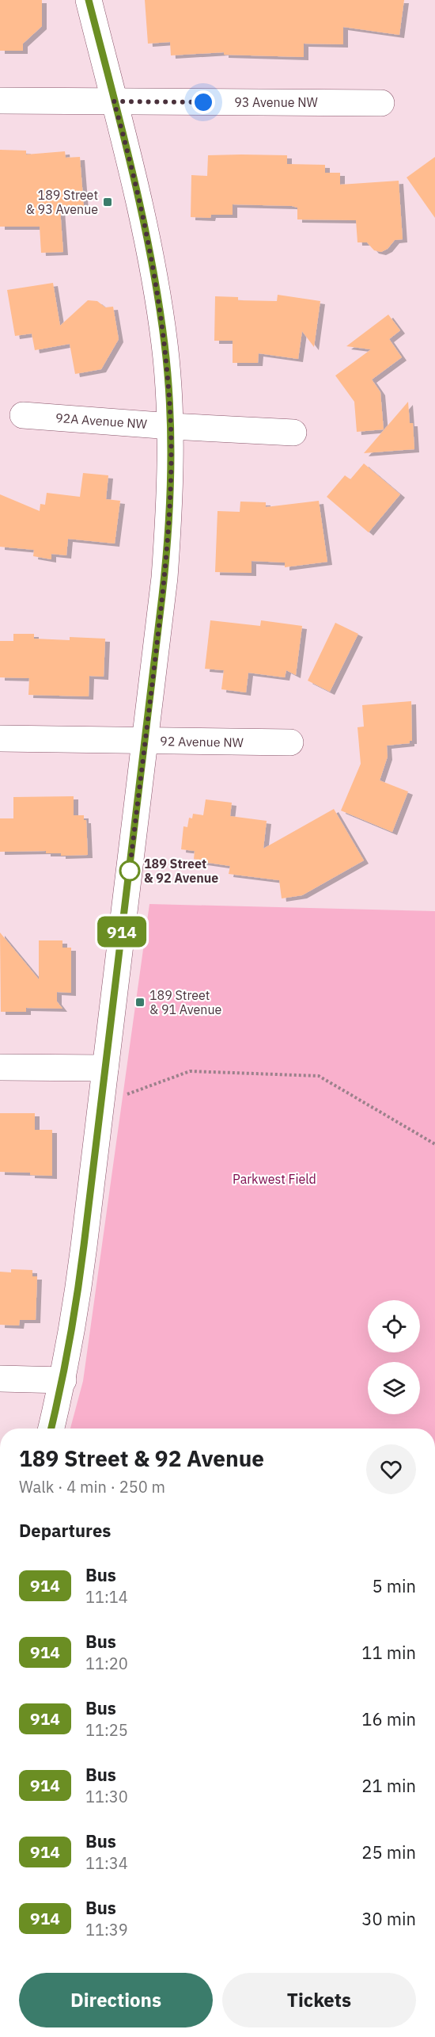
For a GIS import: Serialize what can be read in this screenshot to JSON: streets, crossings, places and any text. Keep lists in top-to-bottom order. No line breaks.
{"streets":{"street":["93 Avenue NW","92A Avenue NW","92 Avenue NW"]},"parks":["Parkwest Field"],"places":{"transit":["189 Street & 93 Avenue","189 Street & 91 Avenue"],"other":["189 Street & 92 Avenue"]},"lines":["bus line 914"],"page":{"on_map":"914","heading":[["189 Street & 92 Avenue","Walk · 4 min · 250 m"],"Departures"],"list":[{"mark":"914","name":"Bus","note":"11:14","value":"5 min"},{"mark":"914","name":"Bus","note":"11:20","value":"11 min"},{"mark":"914","name":"Bus","note":"11:25","value":"16 min"},{"mark":"914","name":"Bus","note":"11:30","value":"21 min"},{"mark":"914","name":"Bus","note":"11:34","value":"25 min"},{"mark":"914","name":"Bus","note":"11:39","value":"30 min"}],"buttons":["Directions","Tickets"]}}
